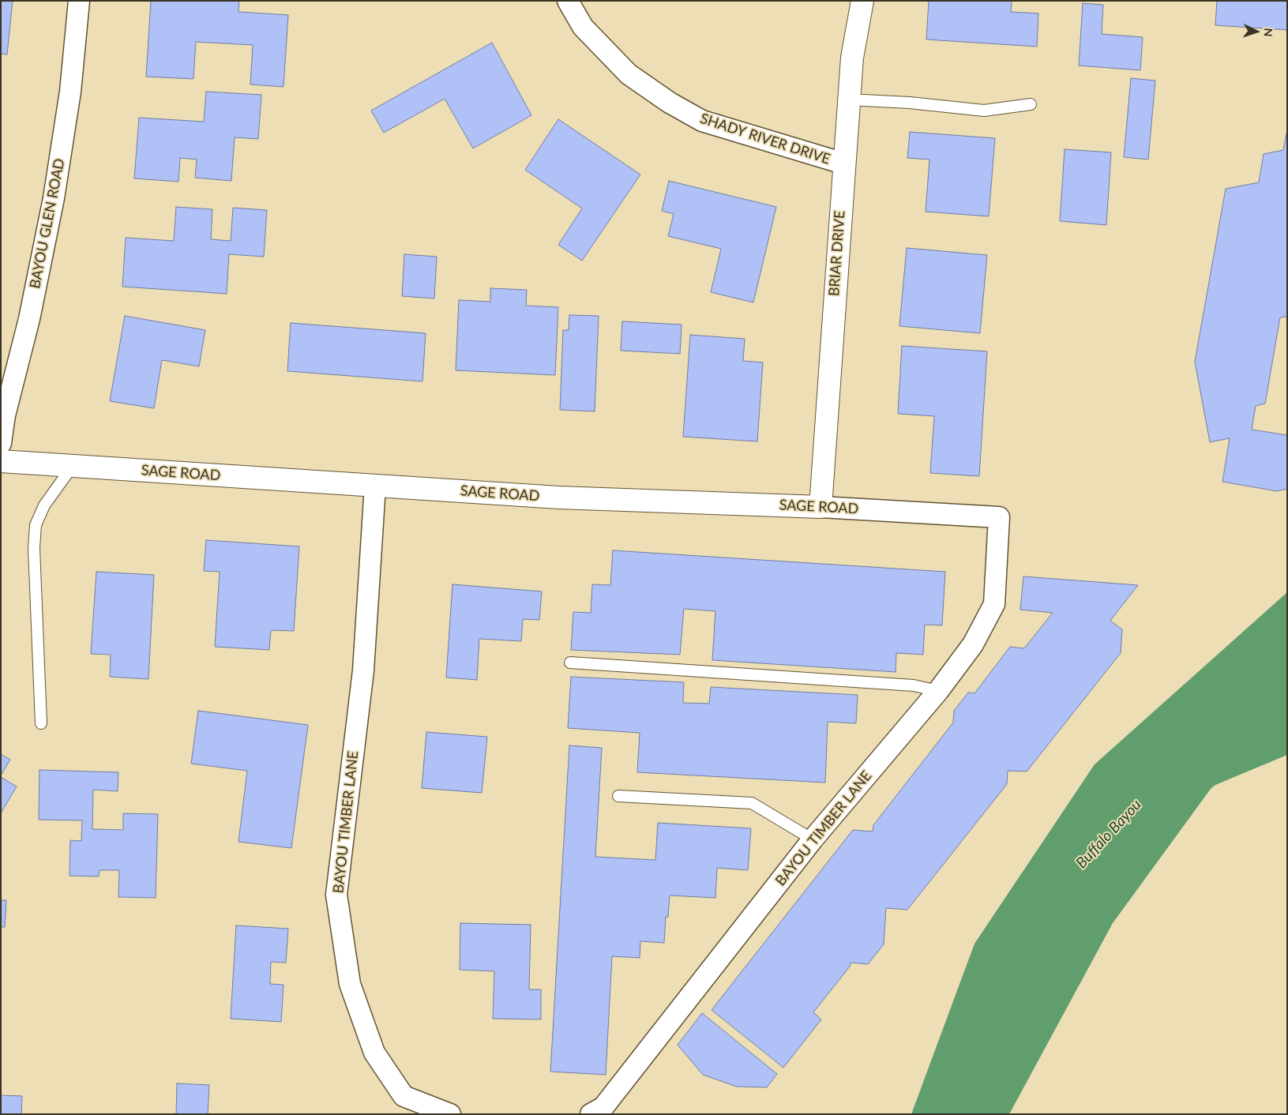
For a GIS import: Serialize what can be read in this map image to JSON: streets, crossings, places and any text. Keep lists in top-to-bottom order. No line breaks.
{"streets":{"street":["SHADY RIVER DRIVE","BAYOU GLEN ROAD","BRIAR DRIVE","SAGE ROAD","BAYOU TIMBER LANE"]},"crossings":[["SHADY RIVER DRIVE","BRIAR DRIVE"],["BRIAR DRIVE","SAGE ROAD"],["SAGE ROAD","BAYOU TIMBER LANE"]],"water":["Buffalo Bayou"],"north":"right"}
